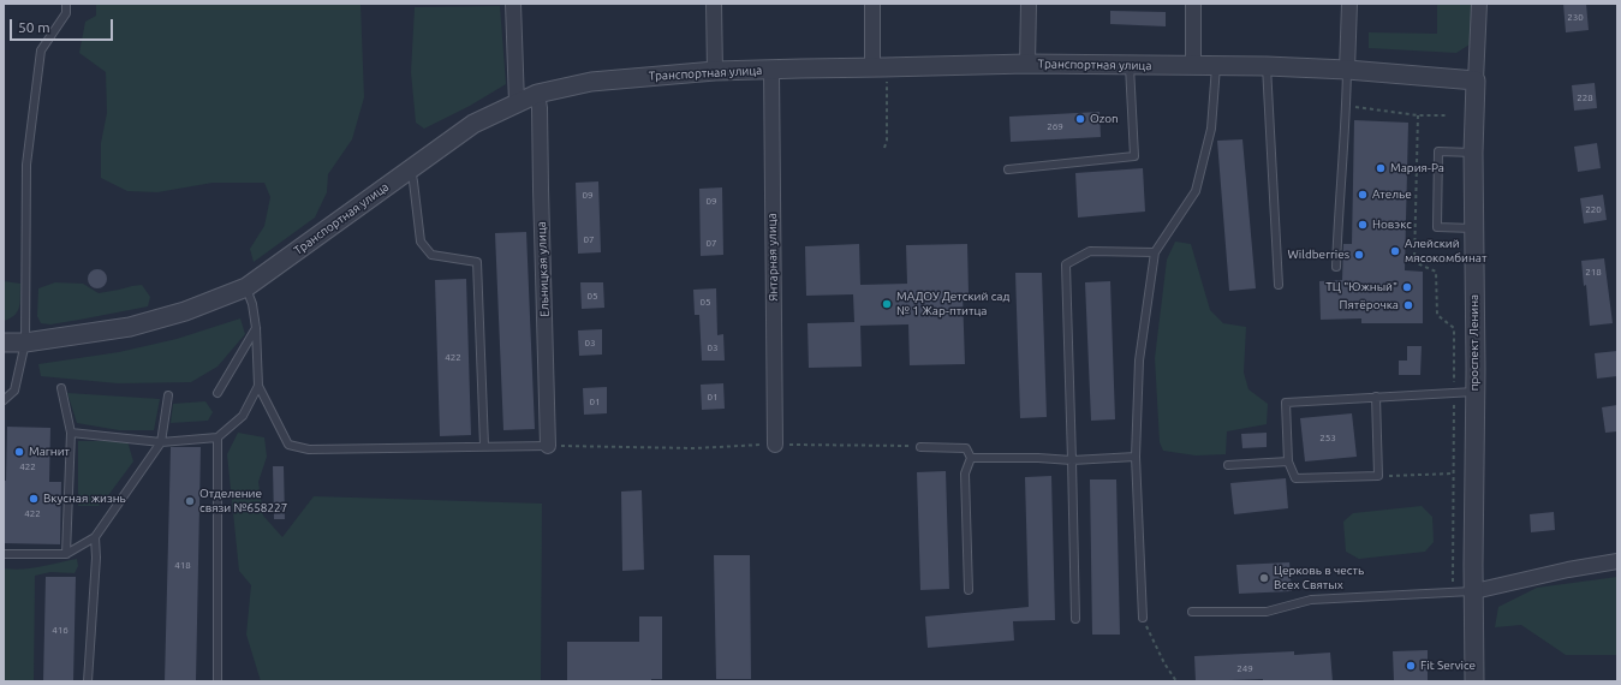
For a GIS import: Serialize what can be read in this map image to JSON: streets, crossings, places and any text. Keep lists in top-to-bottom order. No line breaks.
{"streets":{"street":["Транспортная улица","Янтарная улица","Ельницкая улица","проспект Ленина"]},"crossings":[["Транспортная улица","Янтарная улица"],["Транспортная улица","Ельницкая улица"],["Транспортная улица","проспект Ленина"]],"places":["Ozon","Мария-Ра","Ателье","Новэкс","Алейский мясокомбинат","Wildberries","ТЦ \"Южный\"","МАДОУ Детский сад № 1 Жар-птитца","Пятёрочка","Магнит","Вкусная жизнь","Отделение связи №658227","Церковь в честь Всех Святых","Fit Service"],"house_numbers":["230","228","269","09","09","220","07","07","218","05","05","03","03","422","01","01","253","422","422","418","416","249"],"scale_bar":"50 m"}
